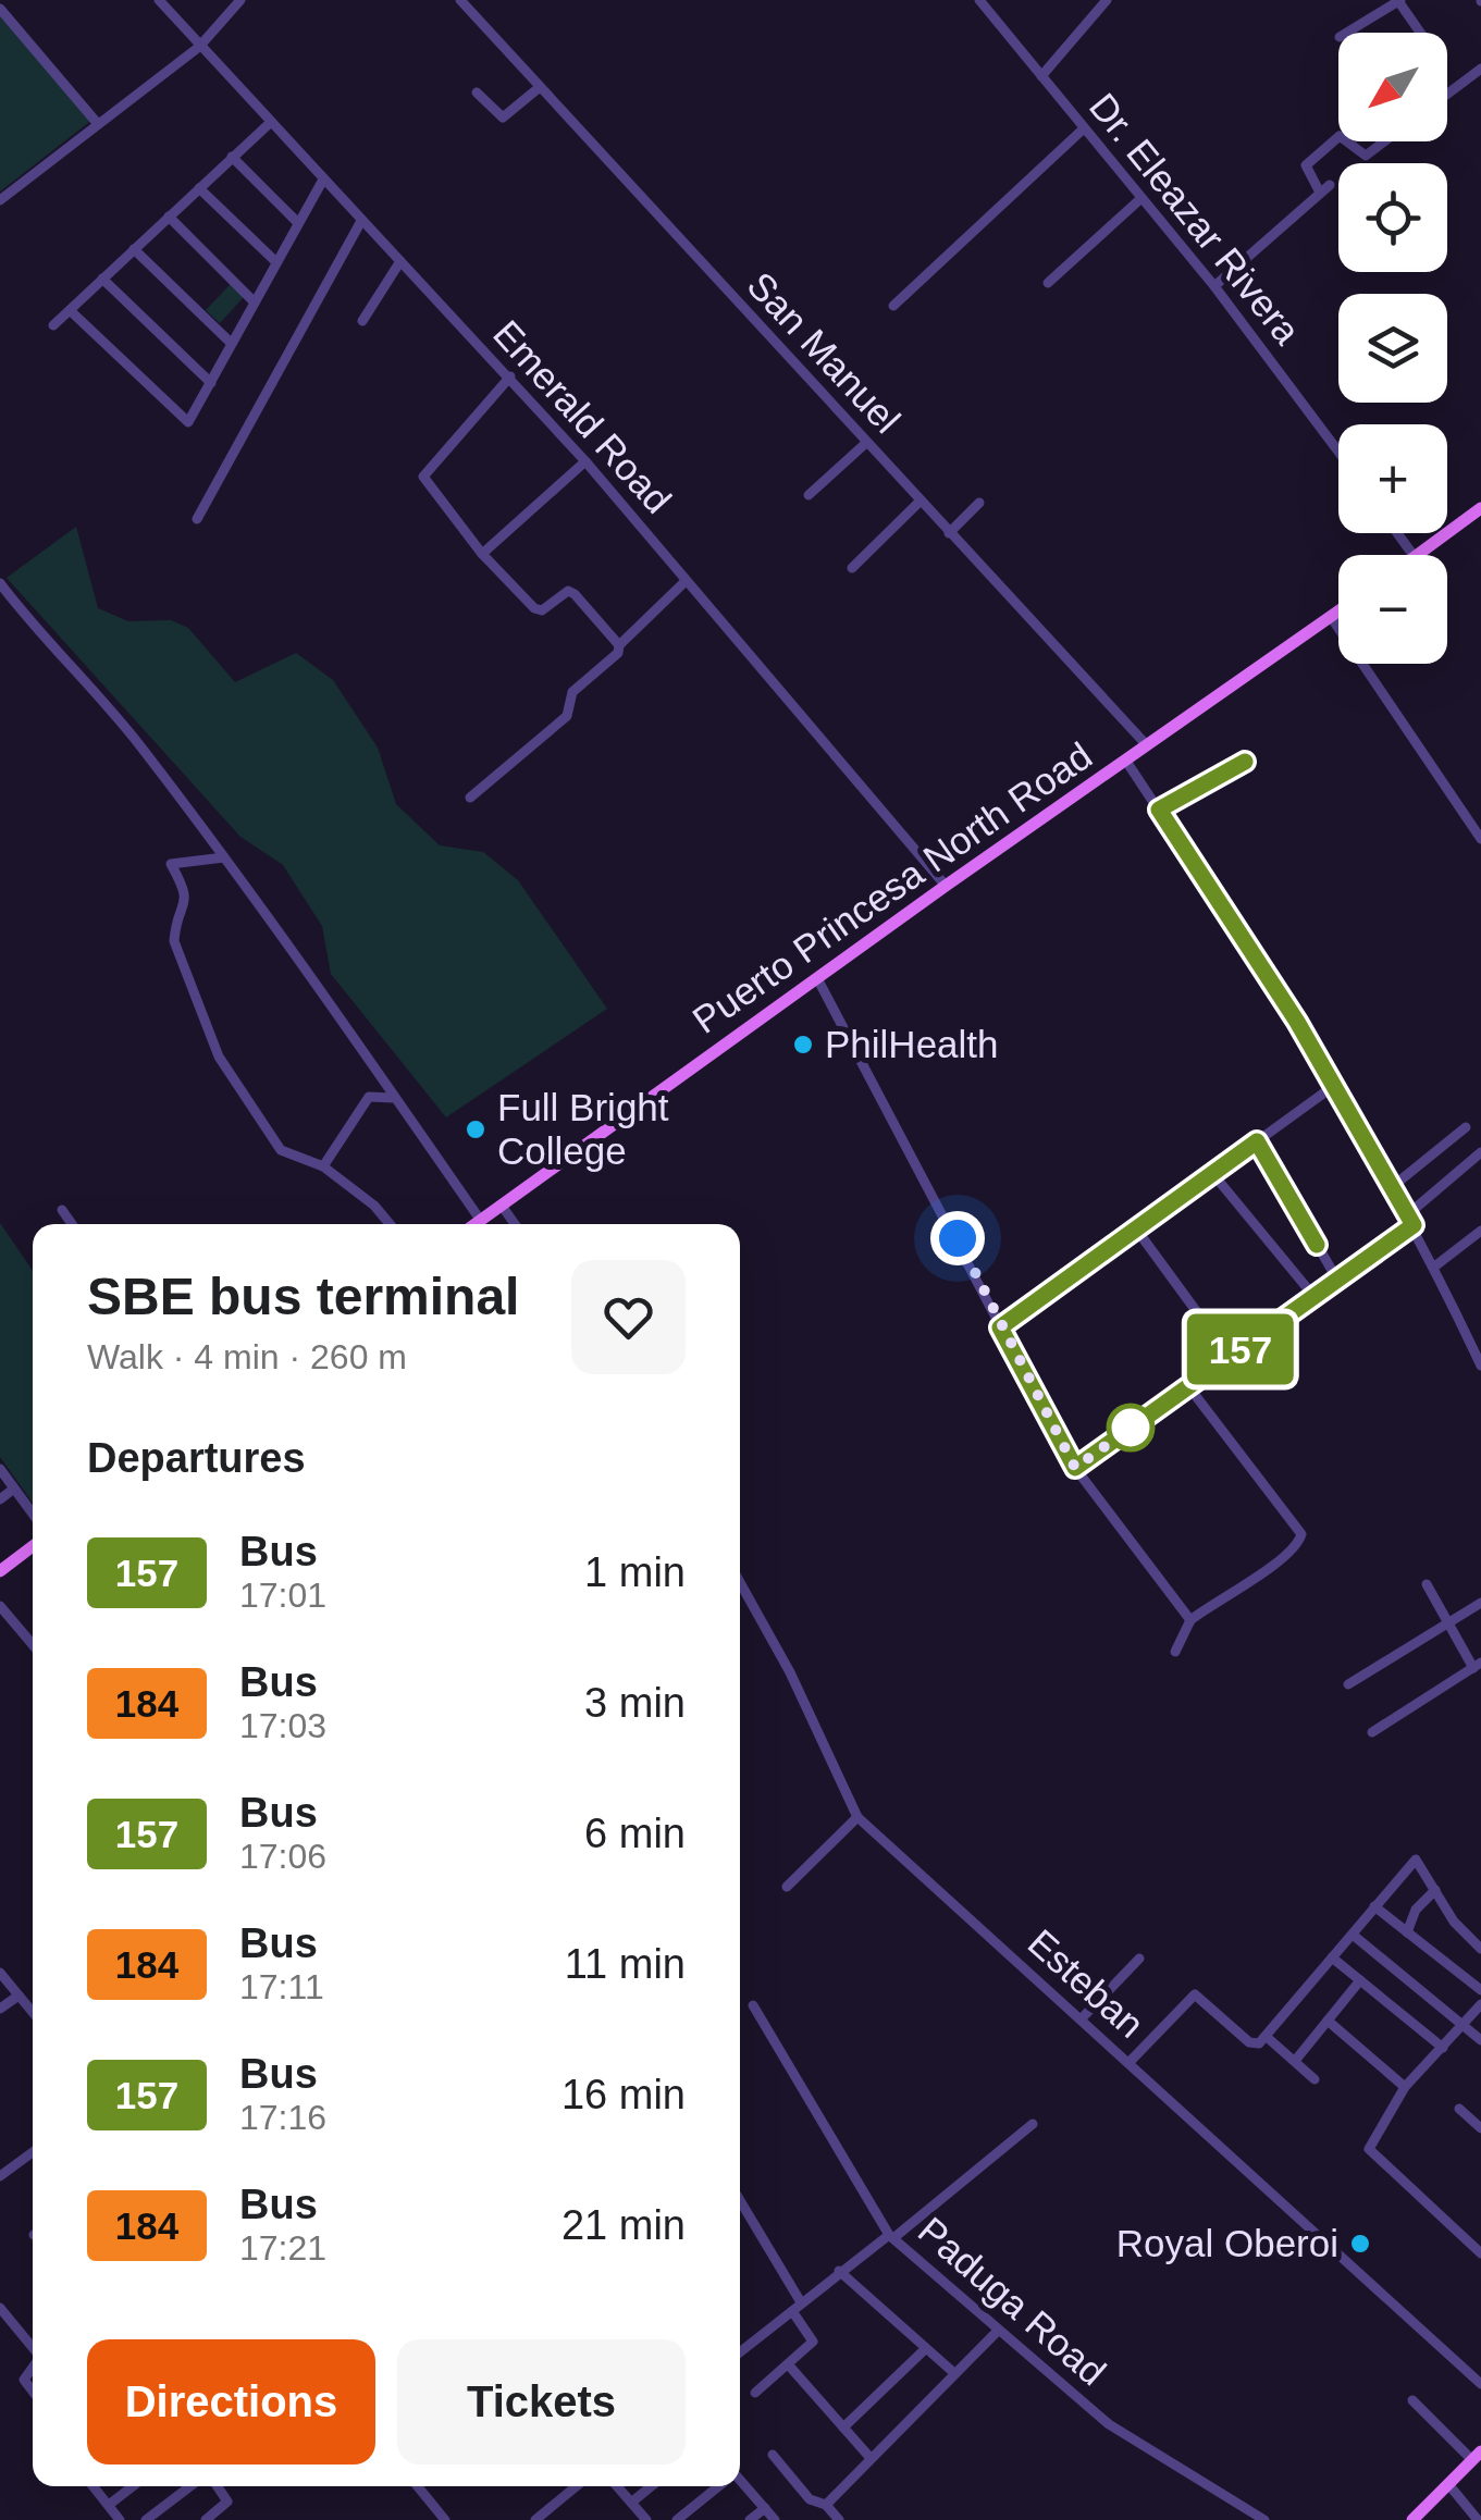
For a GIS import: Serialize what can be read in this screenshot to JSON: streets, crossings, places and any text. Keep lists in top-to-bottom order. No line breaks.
{"streets":{"main road":["Puerto Princesa North Road"],"street":["Dr. Eleazar Rivera","San Manuel","Emerald Road","Esteban","Paduga Road"]},"crossings":[["San Manuel","Puerto Princesa North Road"],["Emerald Road","Puerto Princesa North Road"]],"places":["PhilHealth","Full Bright College","Royal Oberoi"],"lines":["bus line 157"],"north":"bottom left","page":{"on_map":"157","map_buttons":["+","−"],"heading":[["SBE bus terminal","Walk · 4 min · 260 m"],"Departures"],"list":[{"mark":"157","name":"Bus","note":"17:01","value":"1 min"},{"mark":"184","name":"Bus","note":"17:03","value":"3 min"},{"mark":"157","name":"Bus","note":"17:06","value":"6 min"},{"mark":"184","name":"Bus","note":"17:11","value":"11 min"},{"mark":"157","name":"Bus","note":"17:16","value":"16 min"},{"mark":"184","name":"Bus","note":"17:21","value":"21 min"}],"buttons":["Directions","Tickets"]}}
